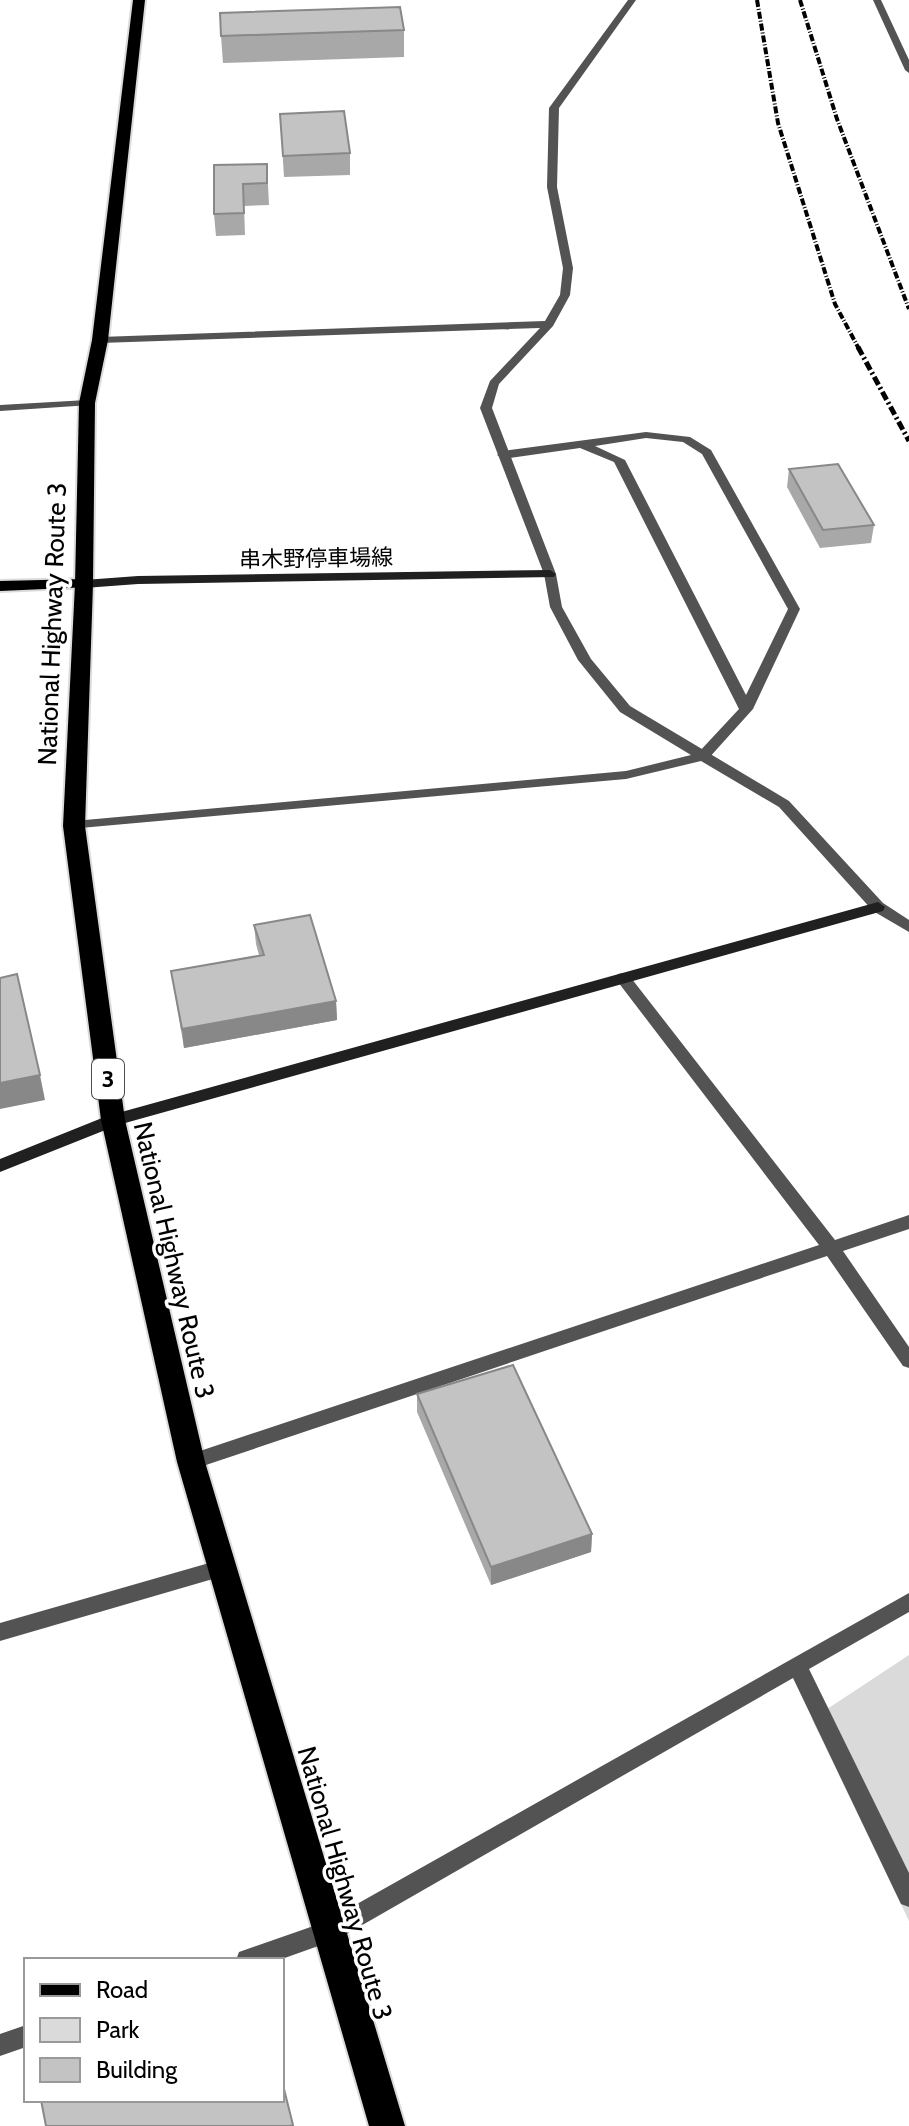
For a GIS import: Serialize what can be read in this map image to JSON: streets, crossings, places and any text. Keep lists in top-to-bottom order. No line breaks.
{"streets":{"highway":["National Highway Route 3","3"],"street":["串木野停車場線"]},"crossings":[["串木野停車場線","National Highway Route 3"]],"legend":["Road","Park","Building"]}
